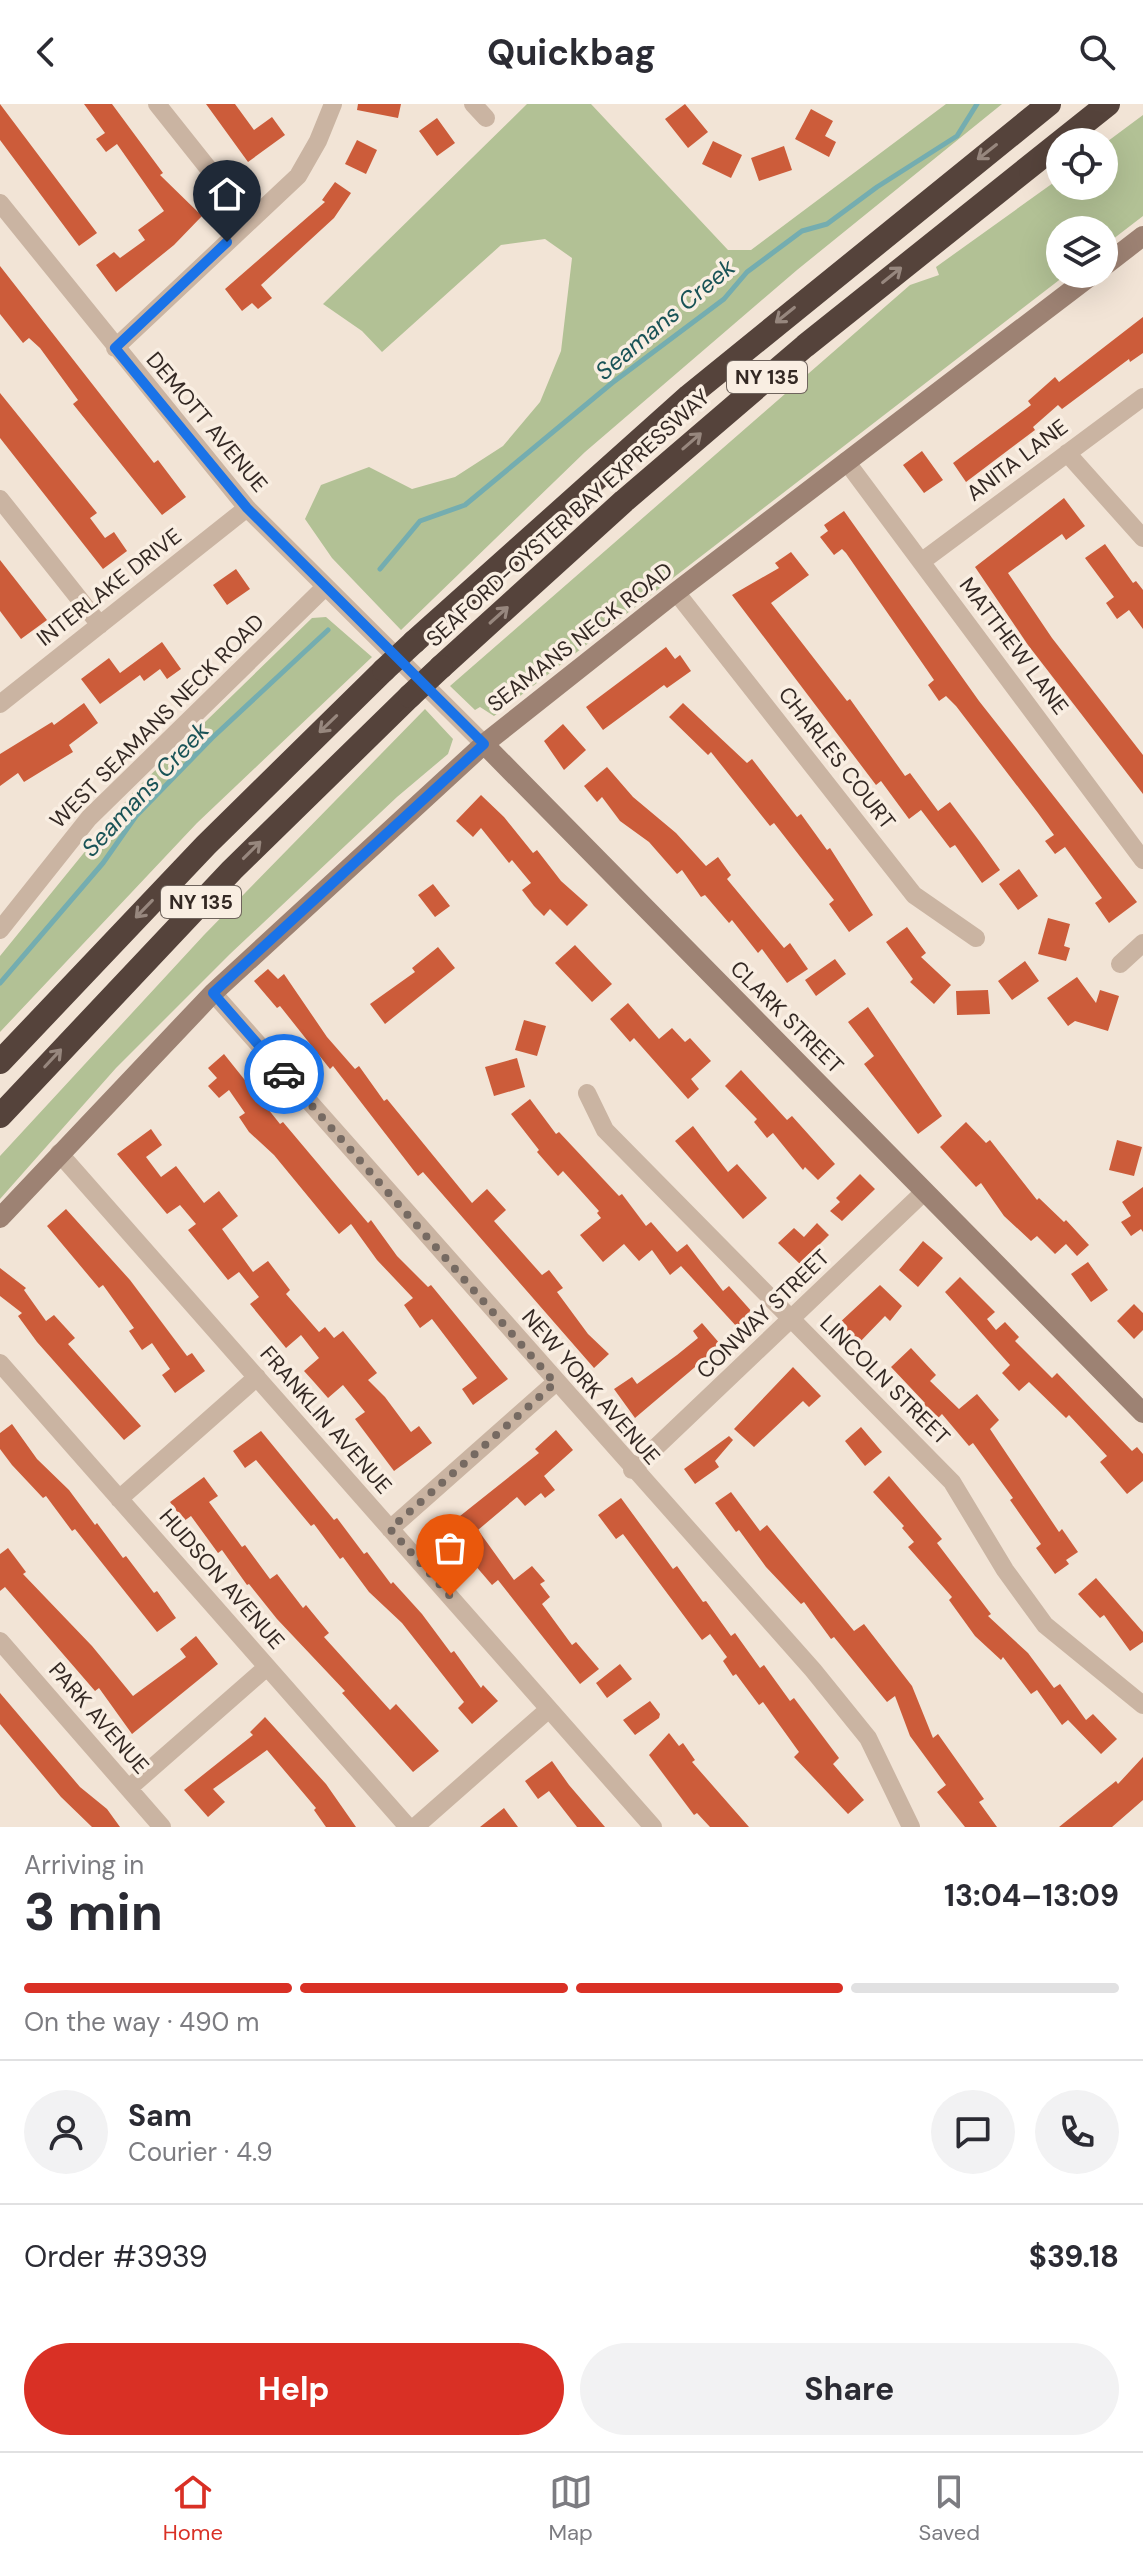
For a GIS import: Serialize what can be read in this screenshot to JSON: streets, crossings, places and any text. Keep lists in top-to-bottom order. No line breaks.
{"streets":{"highway":["NY 135","SEAFORD-OYSTER BAY EXPRESSWAY"],"street":["DEMOTT AVENUE","ANITA LANE","INTERLAKE DRIVE","SEAMANS NECK ROAD","MATTHEW LANE","WEST SEAMANS NECK ROAD","CHARLES COURT","CLARK STREET","CONWAY STREET","LINCOLN STREET","NEW YORK AVENUE","FRANKLIN AVENUE","HUDSON AVENUE","PARK AVENUE"]},"crossings":[["DEMOTT AVENUE","SEAFORD-OYSTER BAY EXPRESSWAY"],["DEMOTT AVENUE","INTERLAKE DRIVE"],["DEMOTT AVENUE","WEST SEAMANS NECK ROAD"],["DEMOTT AVENUE","CLARK STREET"],["ANITA LANE","MATTHEW LANE"],["SEAFORD-OYSTER BAY EXPRESSWAY","CLARK STREET"],["SEAMANS NECK ROAD","MATTHEW LANE"],["SEAMANS NECK ROAD","CHARLES COURT"],["SEAMANS NECK ROAD","CLARK STREET"],["SEAMANS NECK ROAD","NEW YORK AVENUE"],["SEAMANS NECK ROAD","FRANKLIN AVENUE"],["CLARK STREET","CONWAY STREET"],["CONWAY STREET","LINCOLN STREET"],["CONWAY STREET","NEW YORK AVENUE"]],"water":["Seamans Creek"],"page":{"header":"Quickbag","heading":["3 min","Arriving in","13:04–13:09"],"panel":["Sam","Courier · 4.9","Order #3939","$39.18"],"bar":"On the way · 490 m","buttons":["Help","Share"],"tabs":["Home","Map","Saved"]}}
